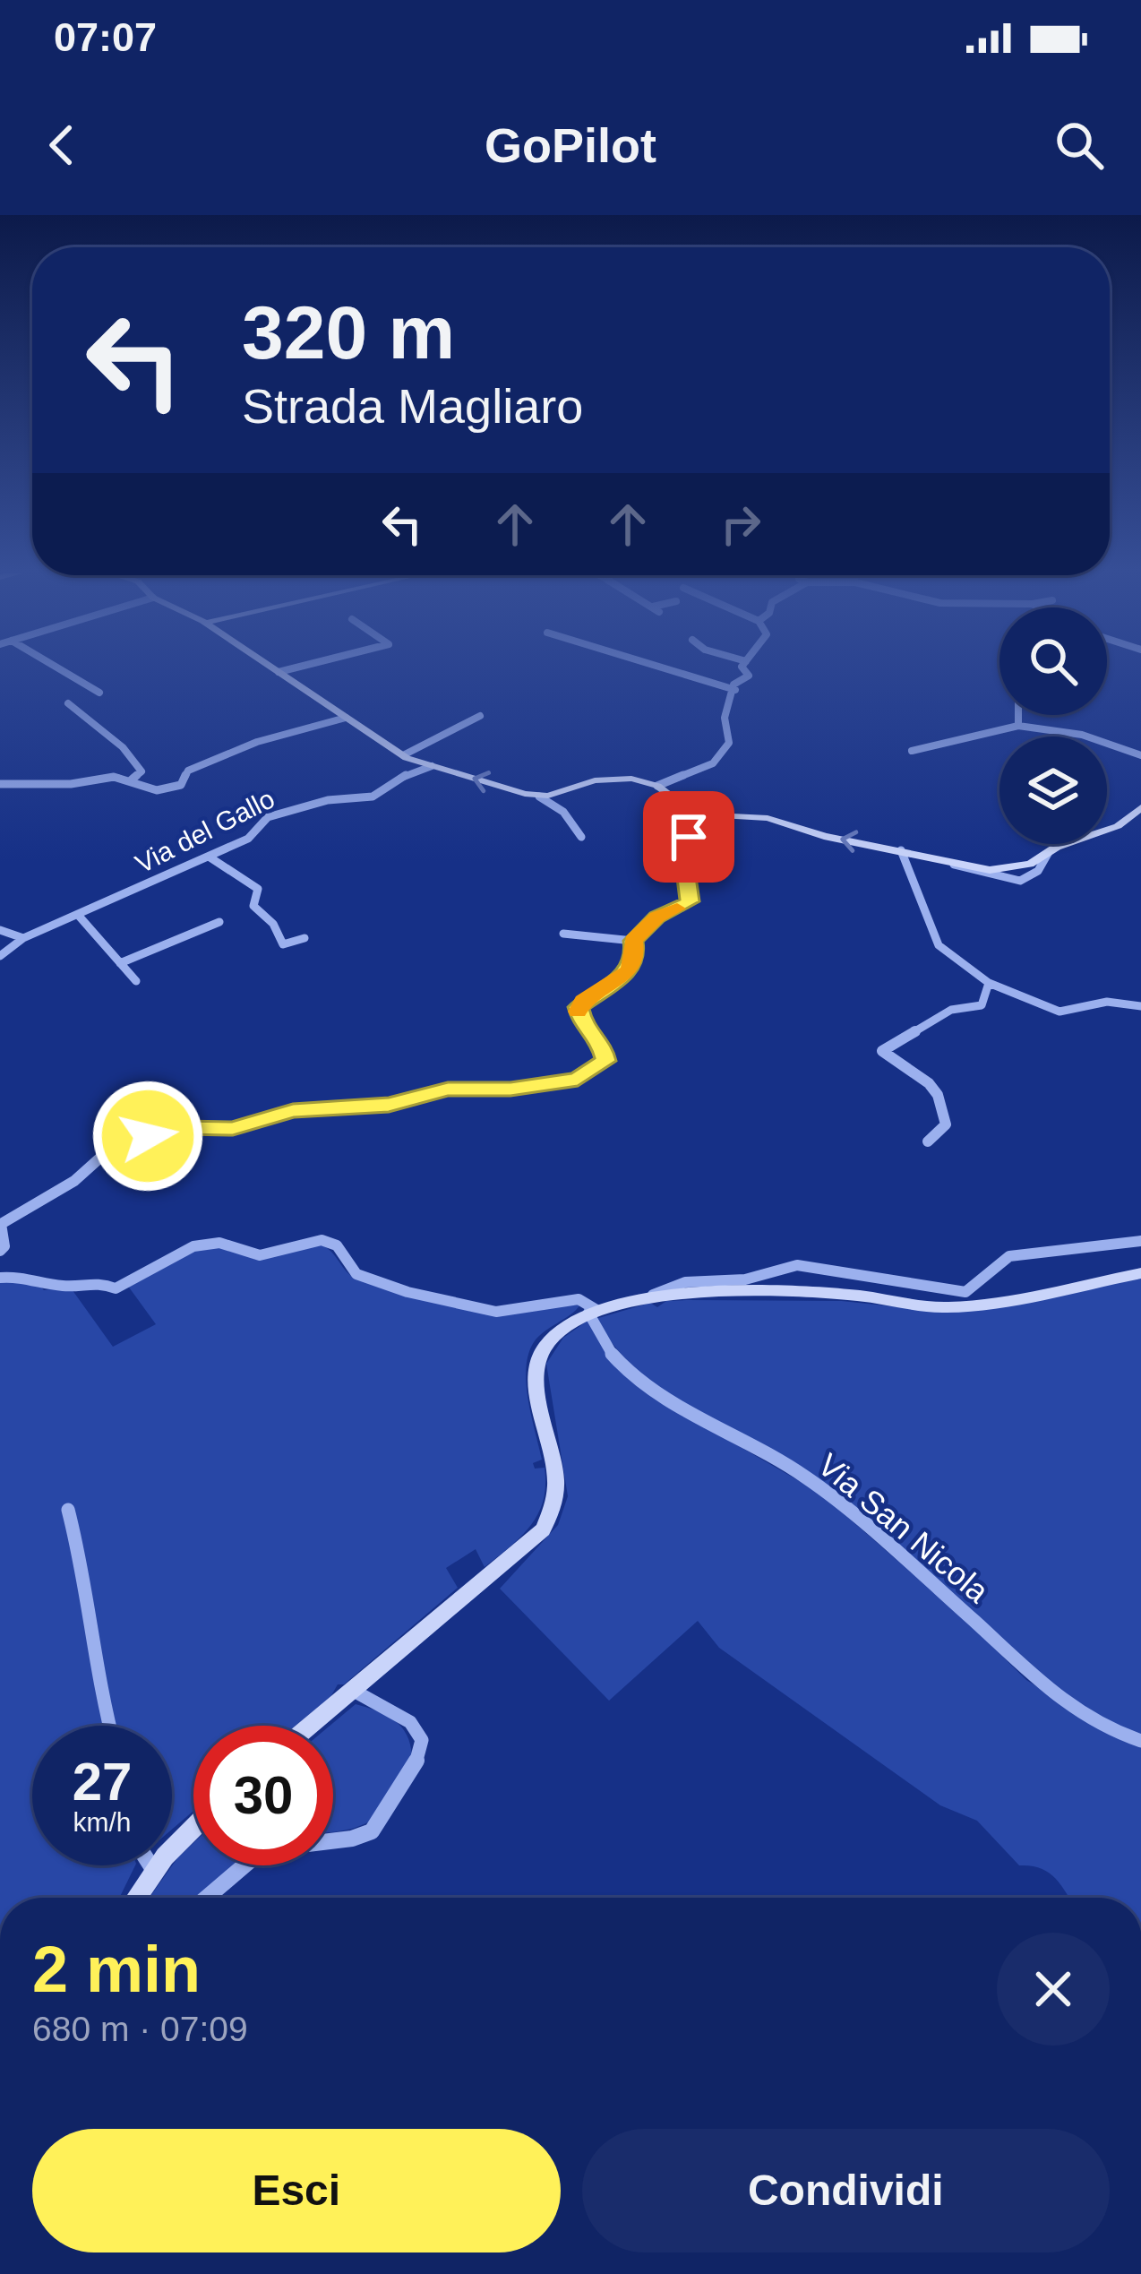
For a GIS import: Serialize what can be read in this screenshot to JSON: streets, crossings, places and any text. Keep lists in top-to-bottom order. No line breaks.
{"streets":{"street":["Via del Gallo","Via San Nicola"]},"page":{"status":"07:07","header":"GoPilot","turn":["320 m","Strada Magliaro"],"speed":"27 km/h","limit":"30","heading":["2 min","680 m · 07:09"],"buttons":["Esci","Condividi"]}}
